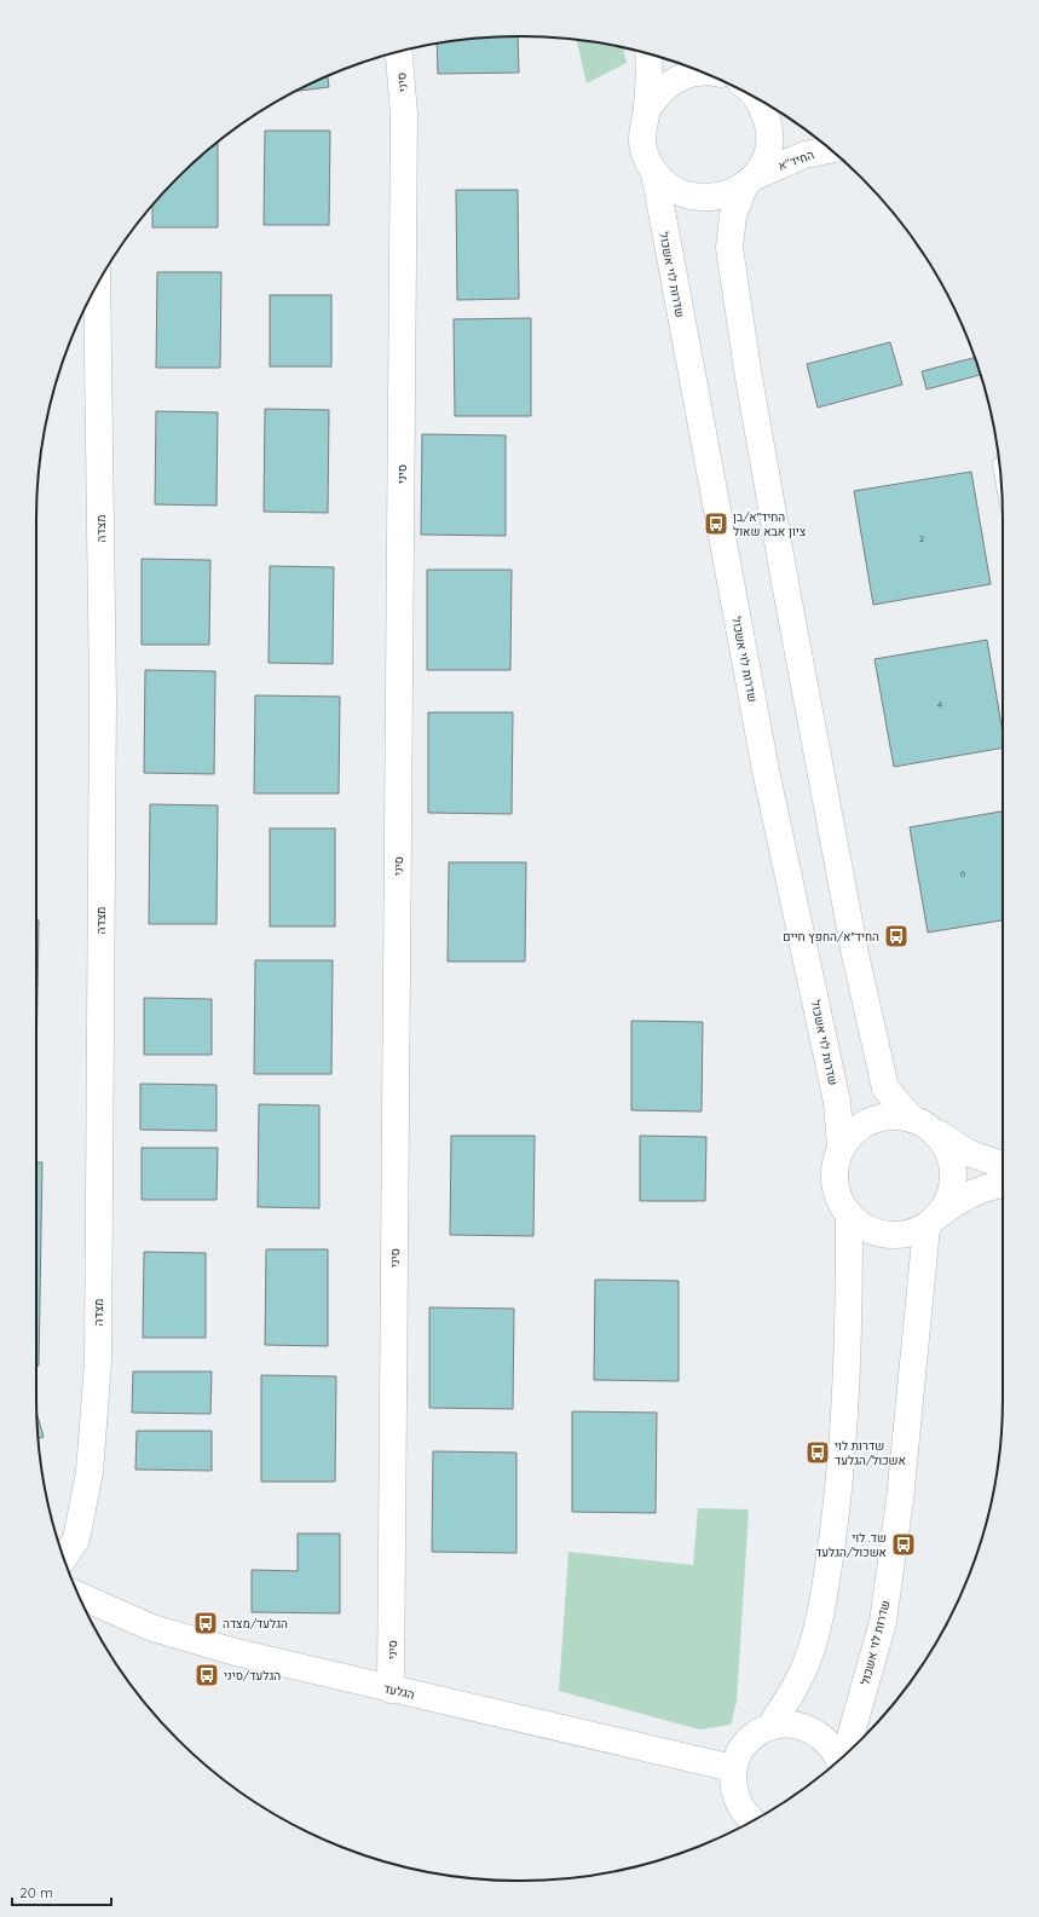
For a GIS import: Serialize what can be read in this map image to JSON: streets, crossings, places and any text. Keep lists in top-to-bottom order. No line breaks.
{"streets":{"main road":["סיני","החיד\"א","שדרות לוי אשכול","מצדה","הגלעד"]},"crossings":[["סיני","הגלעד"],["החיד\"א","שדרות לוי אשכול"]],"places":{"bus stop":["החיד״א/בן ציון אבא שאול","החיד״א/החפץ חיים","שדרות לוי אשכול/הגלעד","שד. לוי אשכול/הגלעד","הגלעד/מצדה","הגלעד/סיני"]},"house_numbers":["2","4","6"],"scale_bar":"20 m"}
